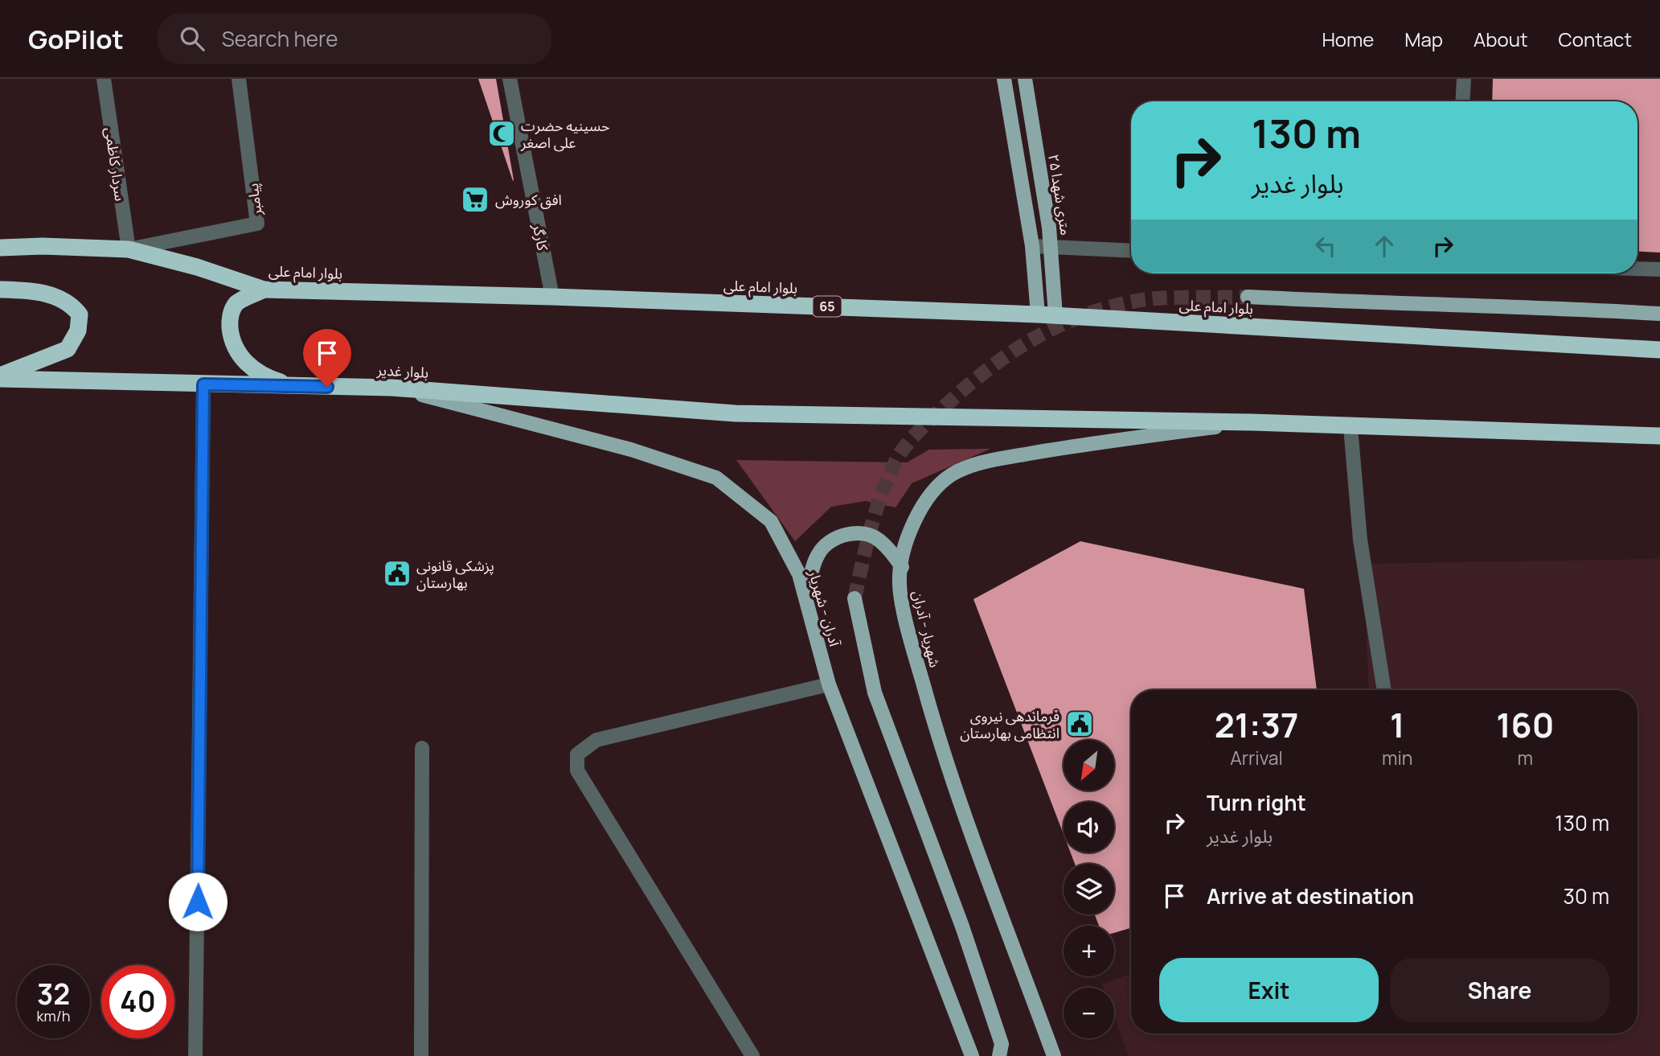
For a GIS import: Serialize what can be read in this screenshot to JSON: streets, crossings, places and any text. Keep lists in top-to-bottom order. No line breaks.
{"streets":{"highway":["بلوار امام علی","65","بلوار غدیر"],"main road":["۲۵ متری شهدا","آدران - شهریار","شهریار - آدران"],"street":["سردار کاظمی","پیامبر","کارگر"]},"crossings":[["سردار کاظمی","پیامبر"],["سردار کاظمی","بلوار امام علی"],["۲۵ متری شهدا","بلوار امام علی"],["پیامبر","بلوار امام علی"],["کارگر","بلوار امام علی"],["بلوار غدیر","آدران - شهریار"],["بلوار غدیر","شهریار - آدران"]],"places":{"mosque":["حسینیه حضرت علی اصغر"],"supermarket":["افق کوروش"],"public building":["پزشکی قانونی بهارستان","فرماندهی نیروی انتظامی بهارستان"]},"north":"bottom left","page":{"header":"GoPilot","search":"Search here","nav":["Home","Map","About","Contact"],"turn":["130 m","بلوار غدیر"],"eta":["21:37","Arrival","1","min","160","m"],"map_buttons":["+","−"],"list":[{"name":"Turn right","note":"بلوار غدیر","value":"130 m"},{"name":"Arrive at destination","value":"30 m"}],"buttons":["Exit","Share"],"speed":"32 km/h","limit":"40"}}
